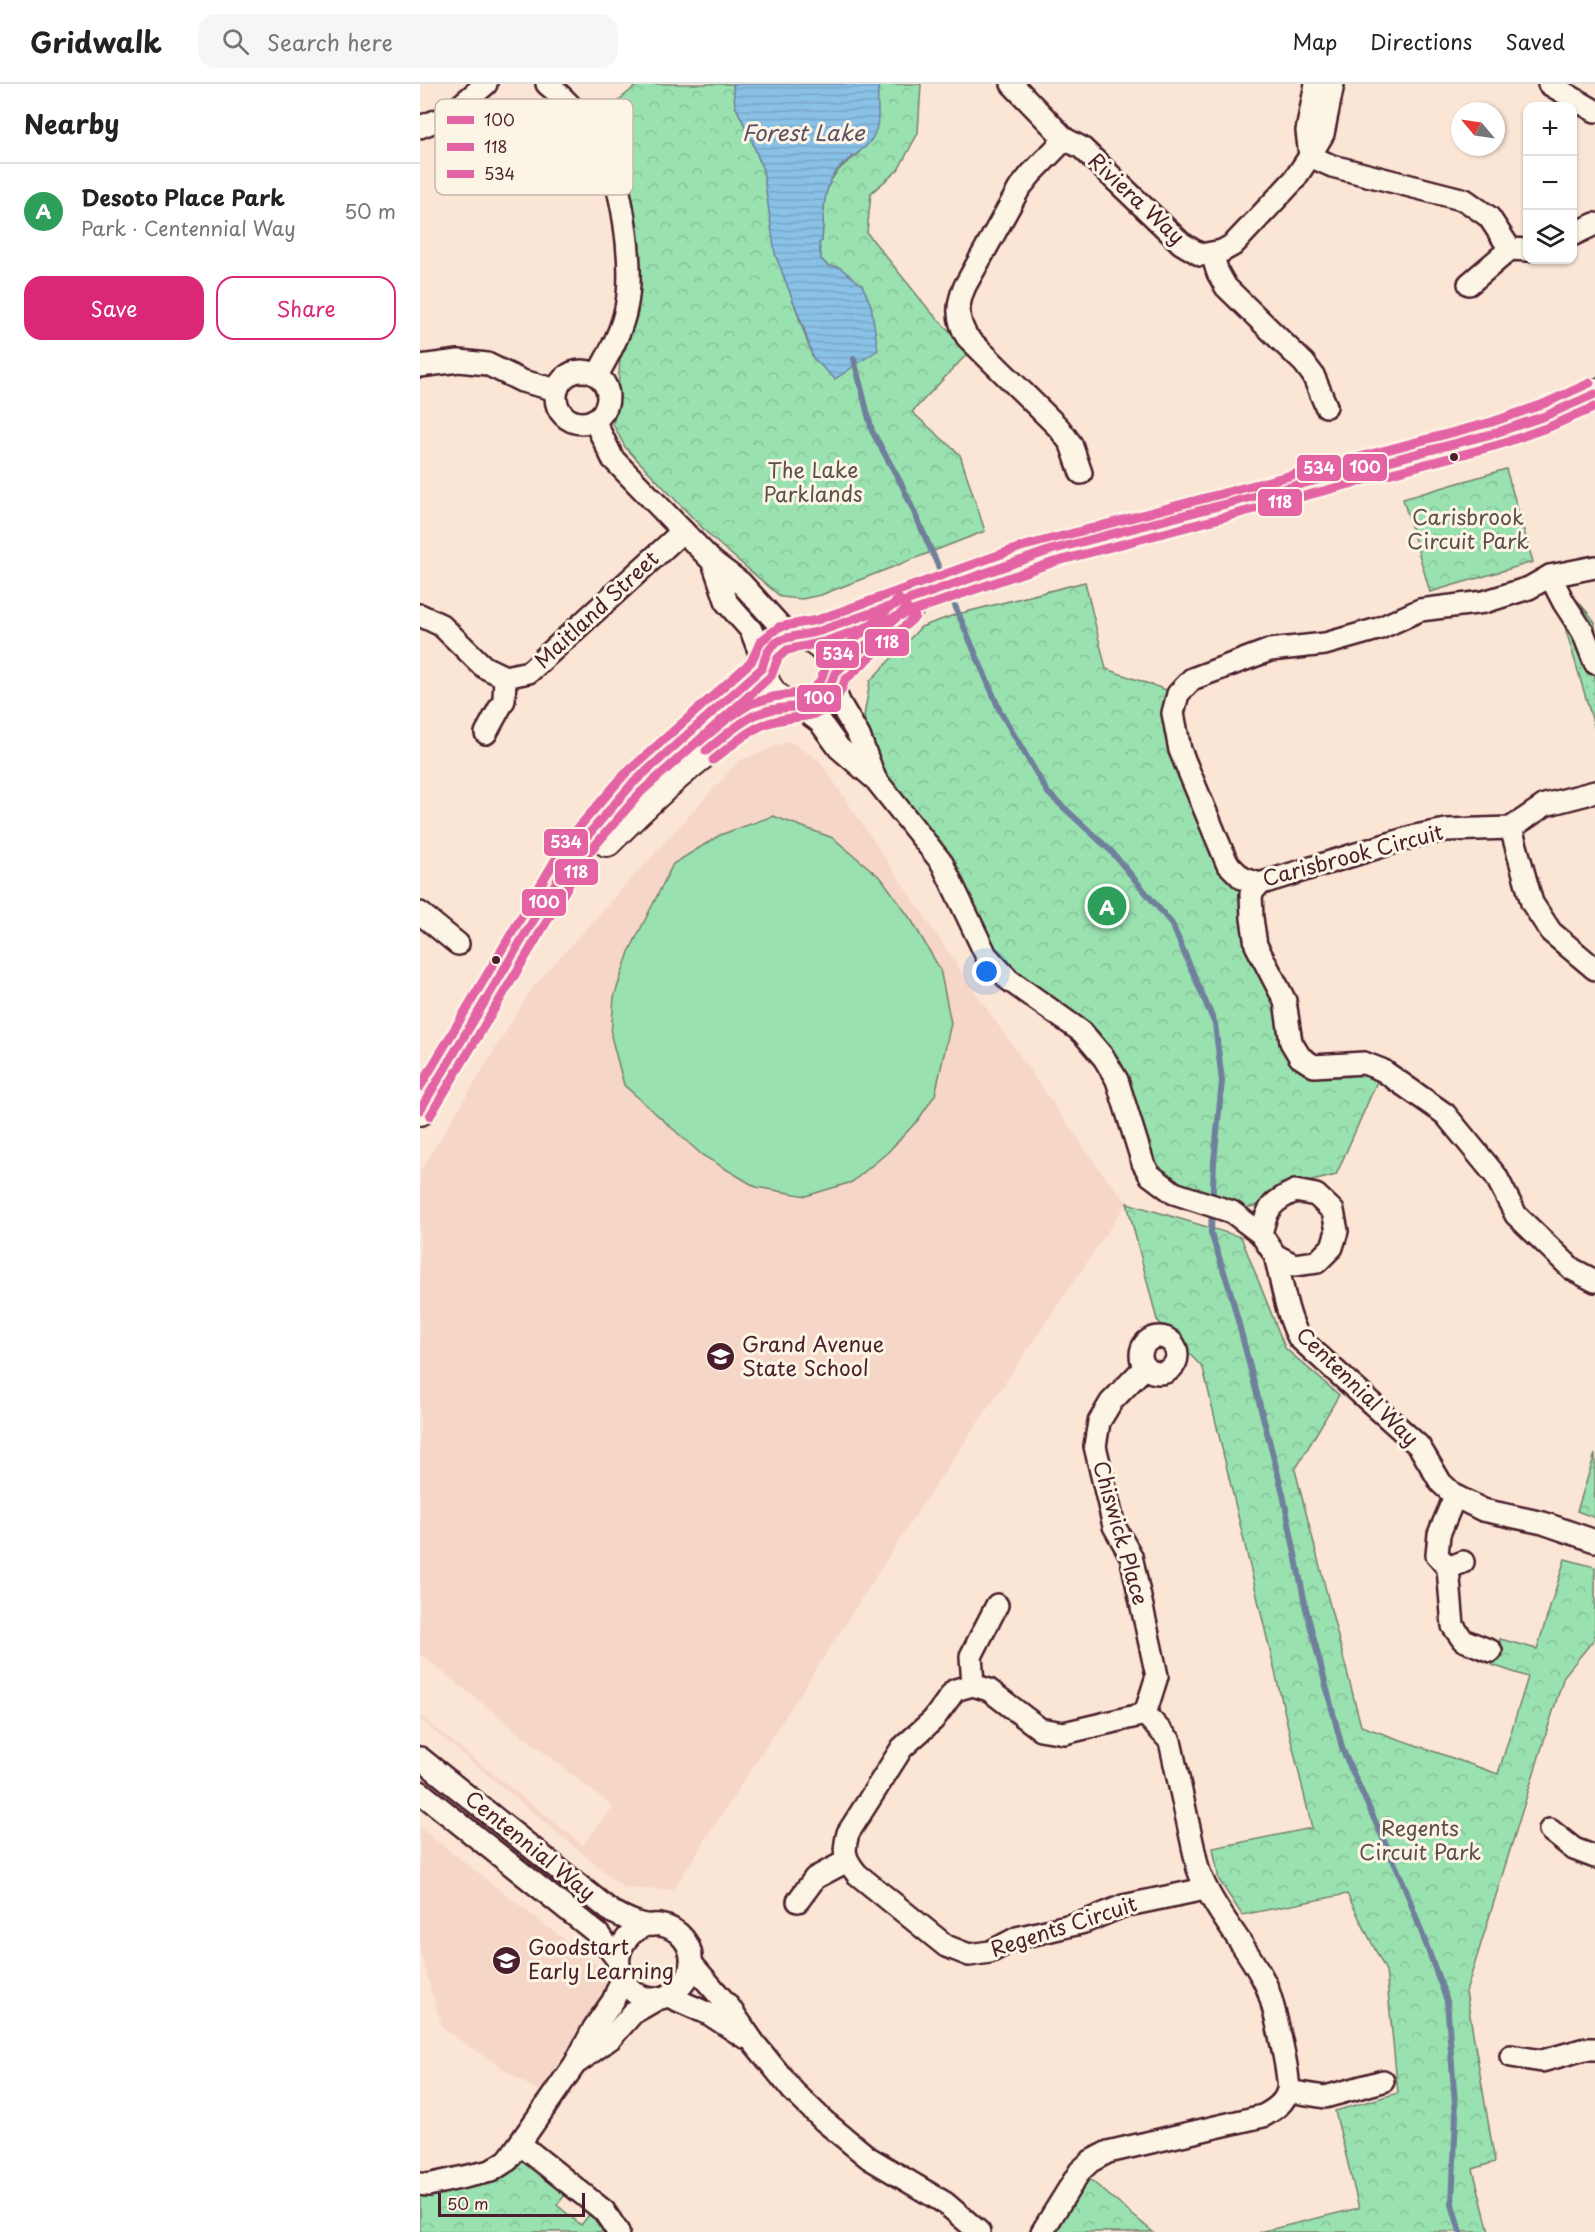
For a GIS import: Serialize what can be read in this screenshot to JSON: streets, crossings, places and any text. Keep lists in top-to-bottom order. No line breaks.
{"streets":{"street":["Riviera Way","Maitland Street","Carisbrook Circuit","Centennial Way","Chiswick Place","Regents Circuit"]},"water":["Forest Lake"],"parks":["The Lake Parklands","Carisbrook Circuit Park","Regents Circuit Park"],"places":{"school or university":["Grand Avenue State School","Goodstart Early Learning"]},"lines":["transit line 534","transit line 100","transit line 118"],"legend":["100","118","534"],"scale_bar":"50 m","north":"top left","page":{"header":"Gridwalk","search":"Search here","nav":["Map","Directions","Saved"],"heading":"Nearby","map_buttons":["+","−"],"list":[{"mark":"A","name":"Desoto Place Park","note":"Park · Centennial Way","value":"50 m"}],"buttons":["Save","Share"],"pins":"A","scale":"50 m"}}
